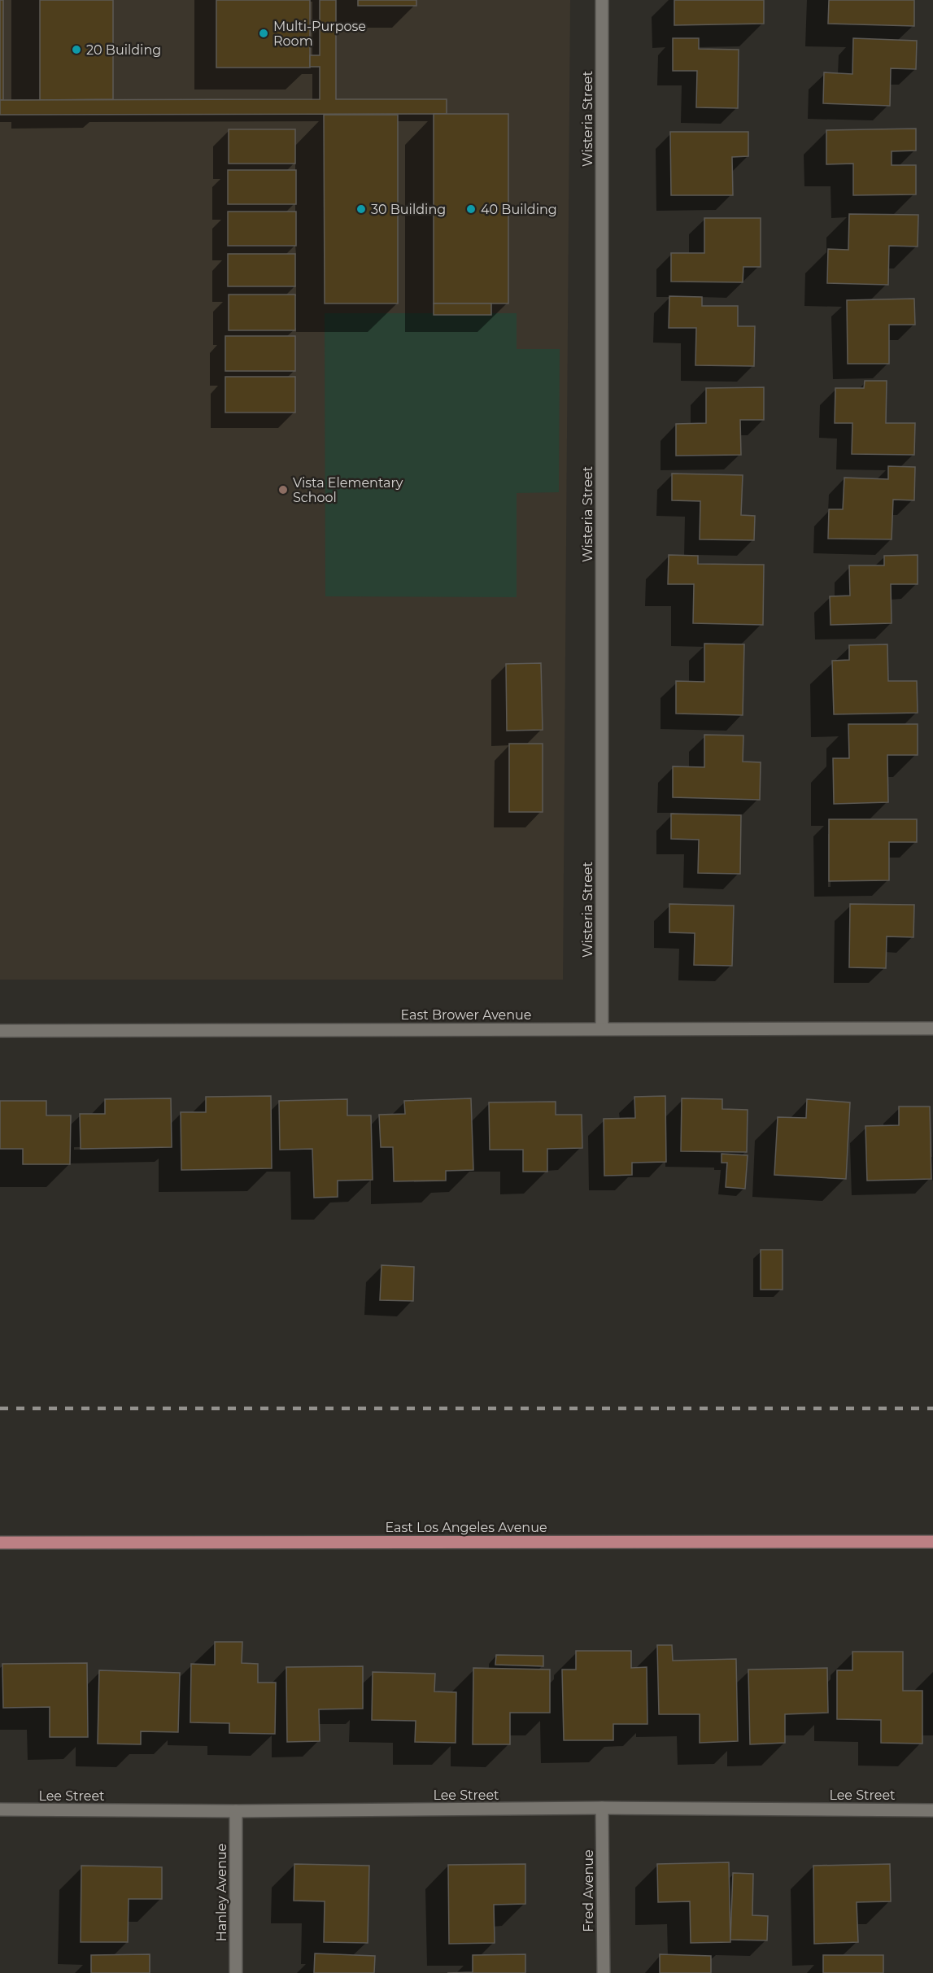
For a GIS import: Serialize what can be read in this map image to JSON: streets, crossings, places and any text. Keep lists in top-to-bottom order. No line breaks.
{"streets":{"main road":["East Los Angeles Avenue"],"street":["Wisteria Street","East Brower Avenue","Lee Street","Fred Avenue","Hanley Avenue"]},"crossings":[["Wisteria Street","East Brower Avenue"],["Lee Street","Fred Avenue"],["Lee Street","Hanley Avenue"]],"places":["Multi-Purpose Room","20 Building","30 Building","40 Building","Vista Elementary School"]}
